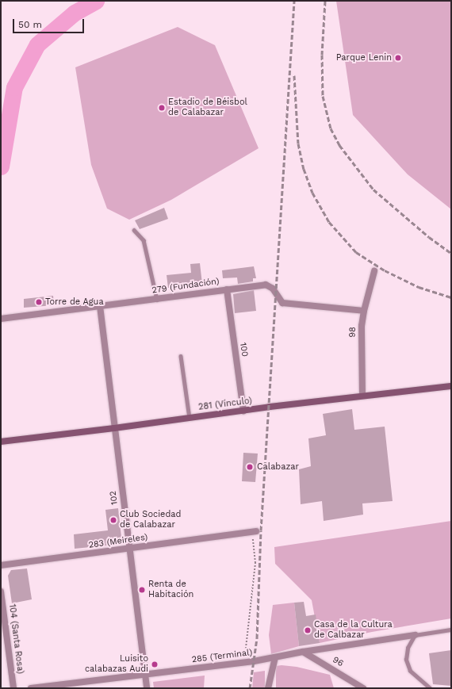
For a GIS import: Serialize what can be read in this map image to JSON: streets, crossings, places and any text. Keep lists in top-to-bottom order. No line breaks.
{"streets":{"main road":["281 (Vínculo)"],"street":["279 (Fundación)","98","100","102","283 (Meireles)","104 (Santa Rosa)","285 (Terminal)","96"]},"crossings":[["279 (Fundación)","98"],["279 (Fundación)","100"],["279 (Fundación)","102"],["98","281 (Vínculo)"],["100","281 (Vínculo)"],["281 (Vínculo)","102"],["102","283 (Meireles)"],["102","285 (Terminal)"],["285 (Terminal)","96"]],"places":["Parque Lenin","Estadio de Béisbol de Calabazar","Torre de Agua","Calabazar","Club Sociedad de Calabazar","Renta de Habitación","Casa de la Cultura de Calbazar","Luisito calabazas Audi"],"scale_bar":"50 m"}
